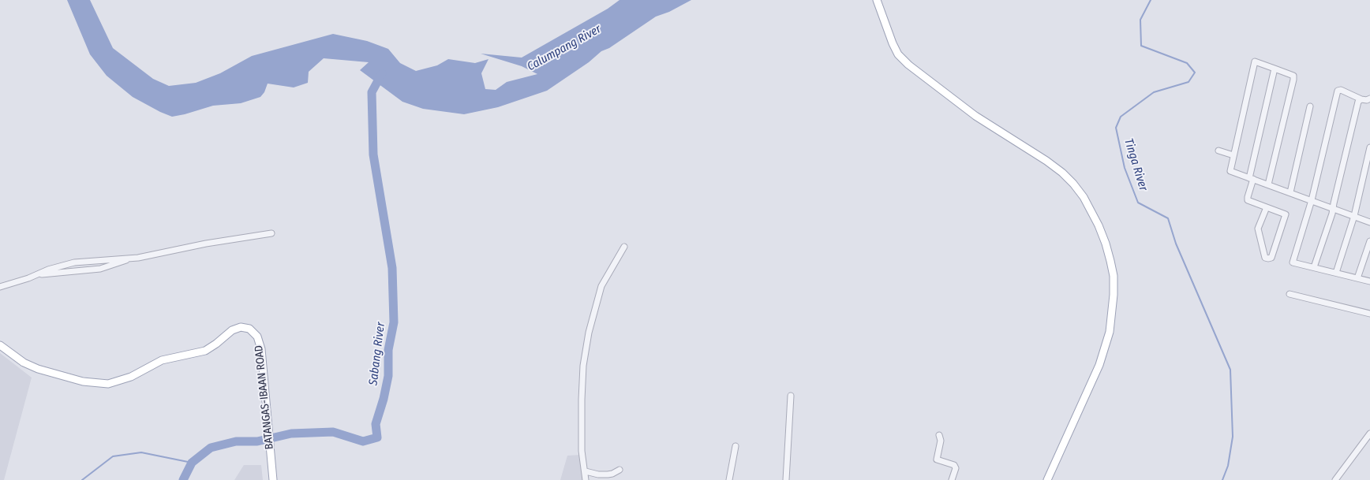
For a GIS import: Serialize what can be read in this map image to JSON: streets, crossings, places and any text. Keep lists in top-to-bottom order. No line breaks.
{"streets":{"main road":["BATANGAS-IBAAN ROAD"]},"water":["Calumpang River","Tinga River","Sabang River"]}
